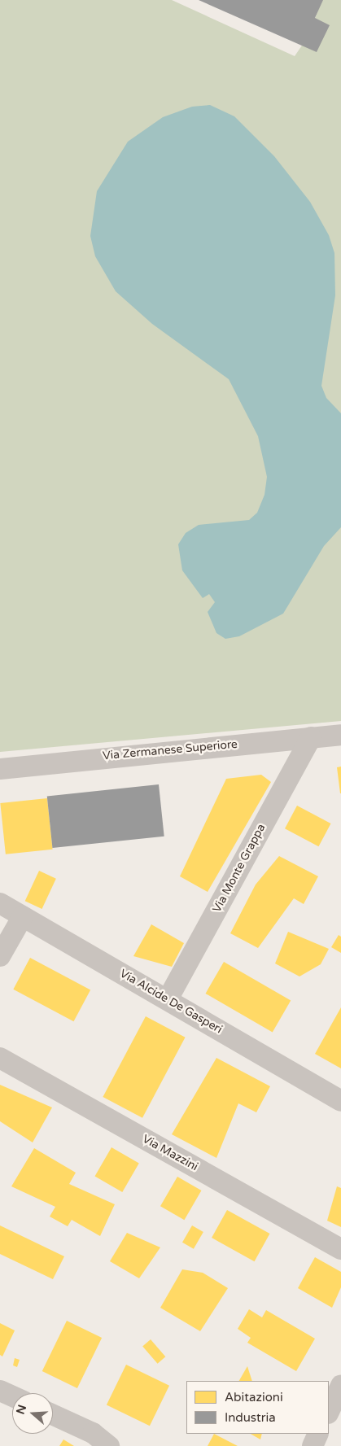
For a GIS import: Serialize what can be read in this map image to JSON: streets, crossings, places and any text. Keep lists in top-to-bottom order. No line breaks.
{"streets":{"street":["Via Zermanese Superiore","Via Monte Grappa","Via Alcide De Gasperi","Via Mazzini"]},"crossings":[["Via Zermanese Superiore","Via Monte Grappa"],["Via Monte Grappa","Via Alcide De Gasperi"]],"legend":["Abitazioni","Industria"],"north":"left"}
